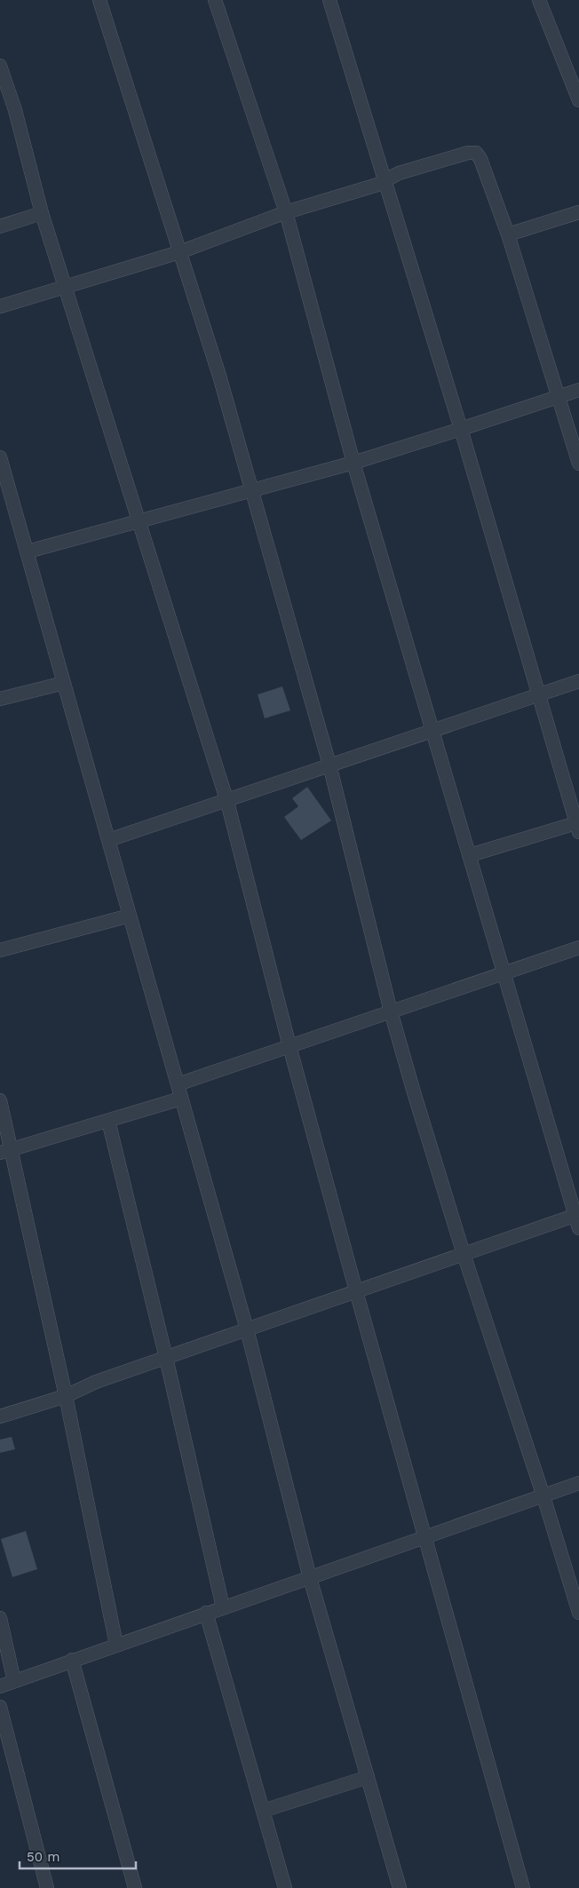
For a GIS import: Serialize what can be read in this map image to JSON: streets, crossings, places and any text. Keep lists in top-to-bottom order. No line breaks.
{"scale_bar":"50 m"}
